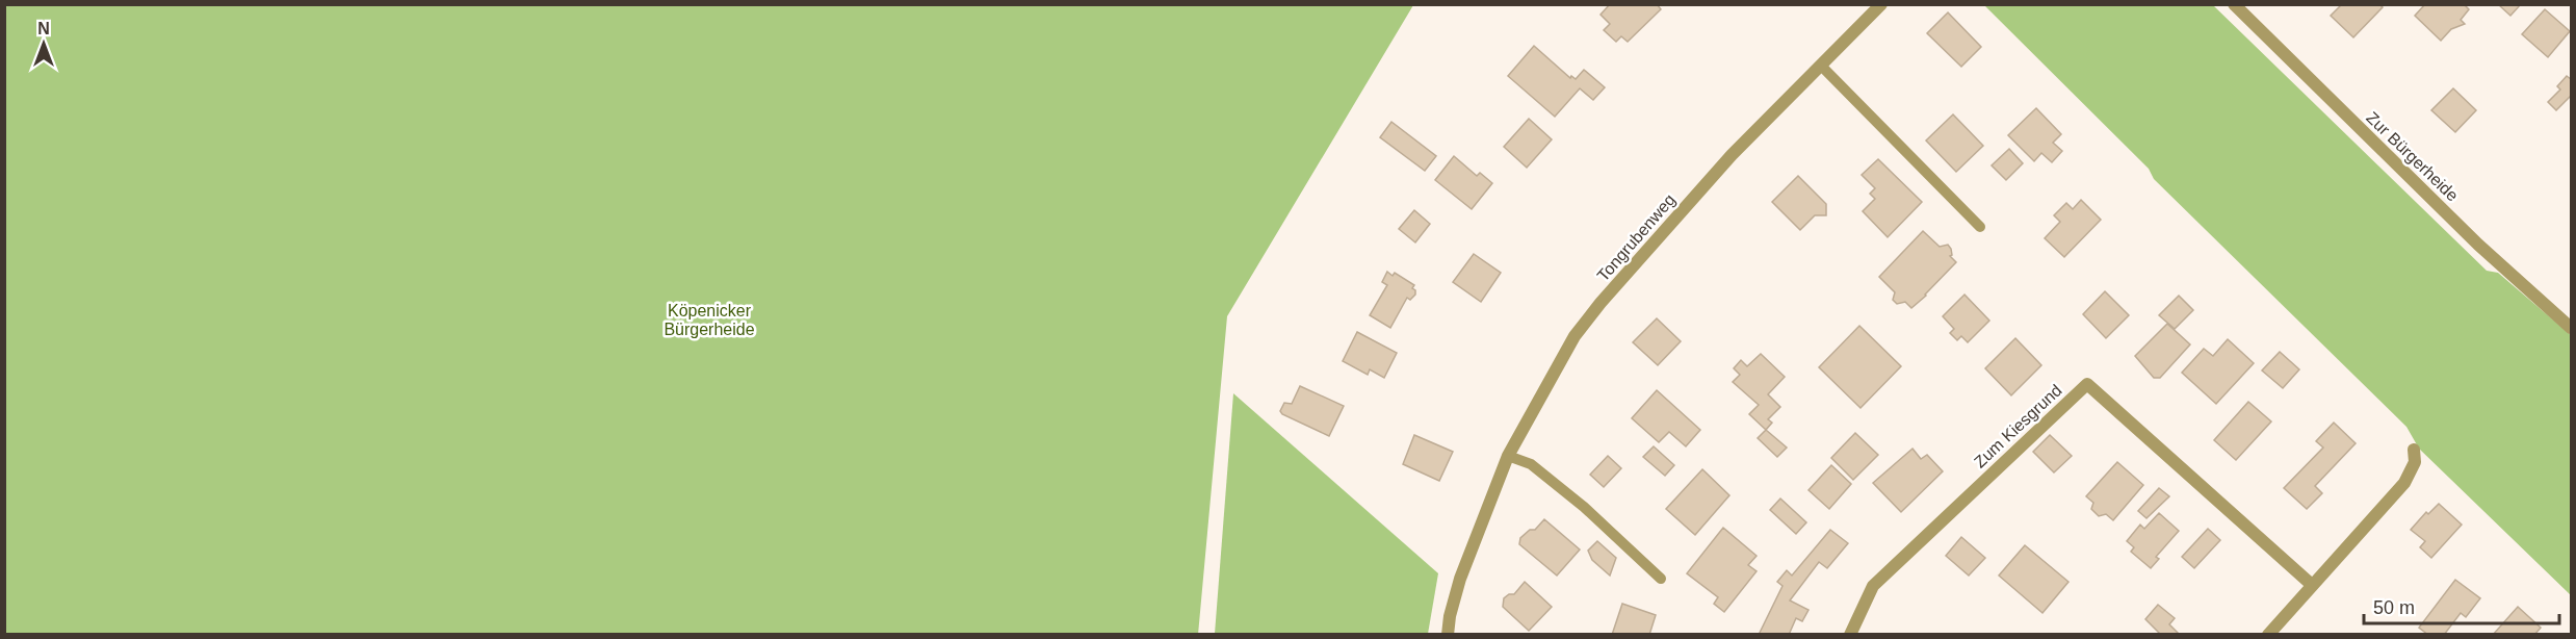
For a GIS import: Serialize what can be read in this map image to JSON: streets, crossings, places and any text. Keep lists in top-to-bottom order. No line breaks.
{"streets":{"street":["Zur Bürgerheide","Tongrubenweg","Zum Kiesgrund"]},"parks":["Köpenicker Bürgerheide"],"scale_bar":"50 m","north":"top"}
